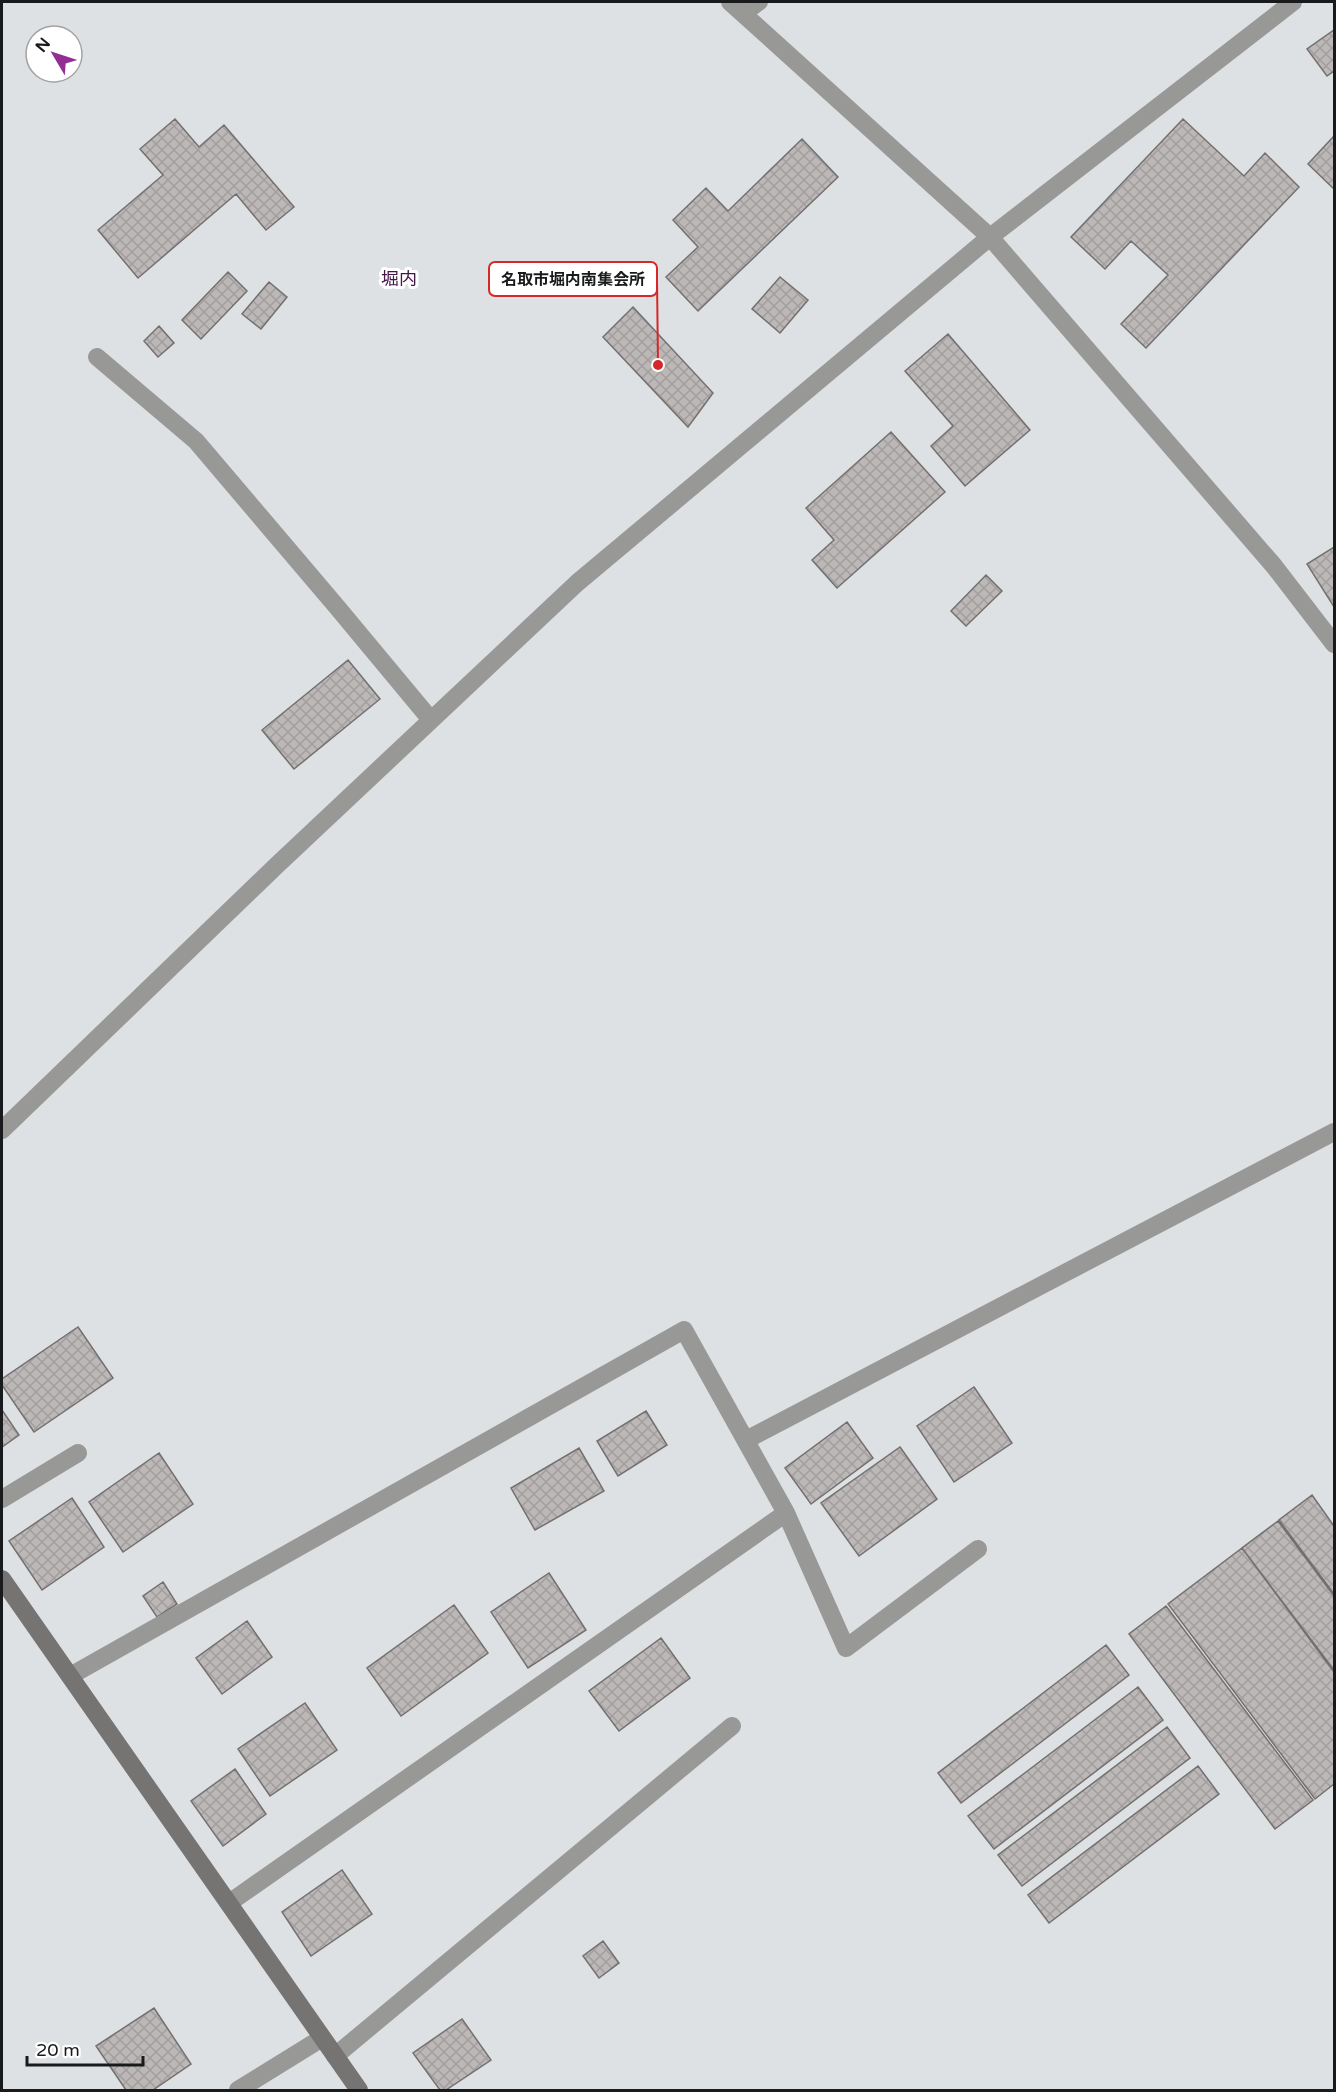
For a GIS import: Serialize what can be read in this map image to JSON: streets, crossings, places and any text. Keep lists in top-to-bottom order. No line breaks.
{"districts":["堀内"],"places":["名取市堀内南集会所"],"scale_bar":"20 m","north":"top left"}
